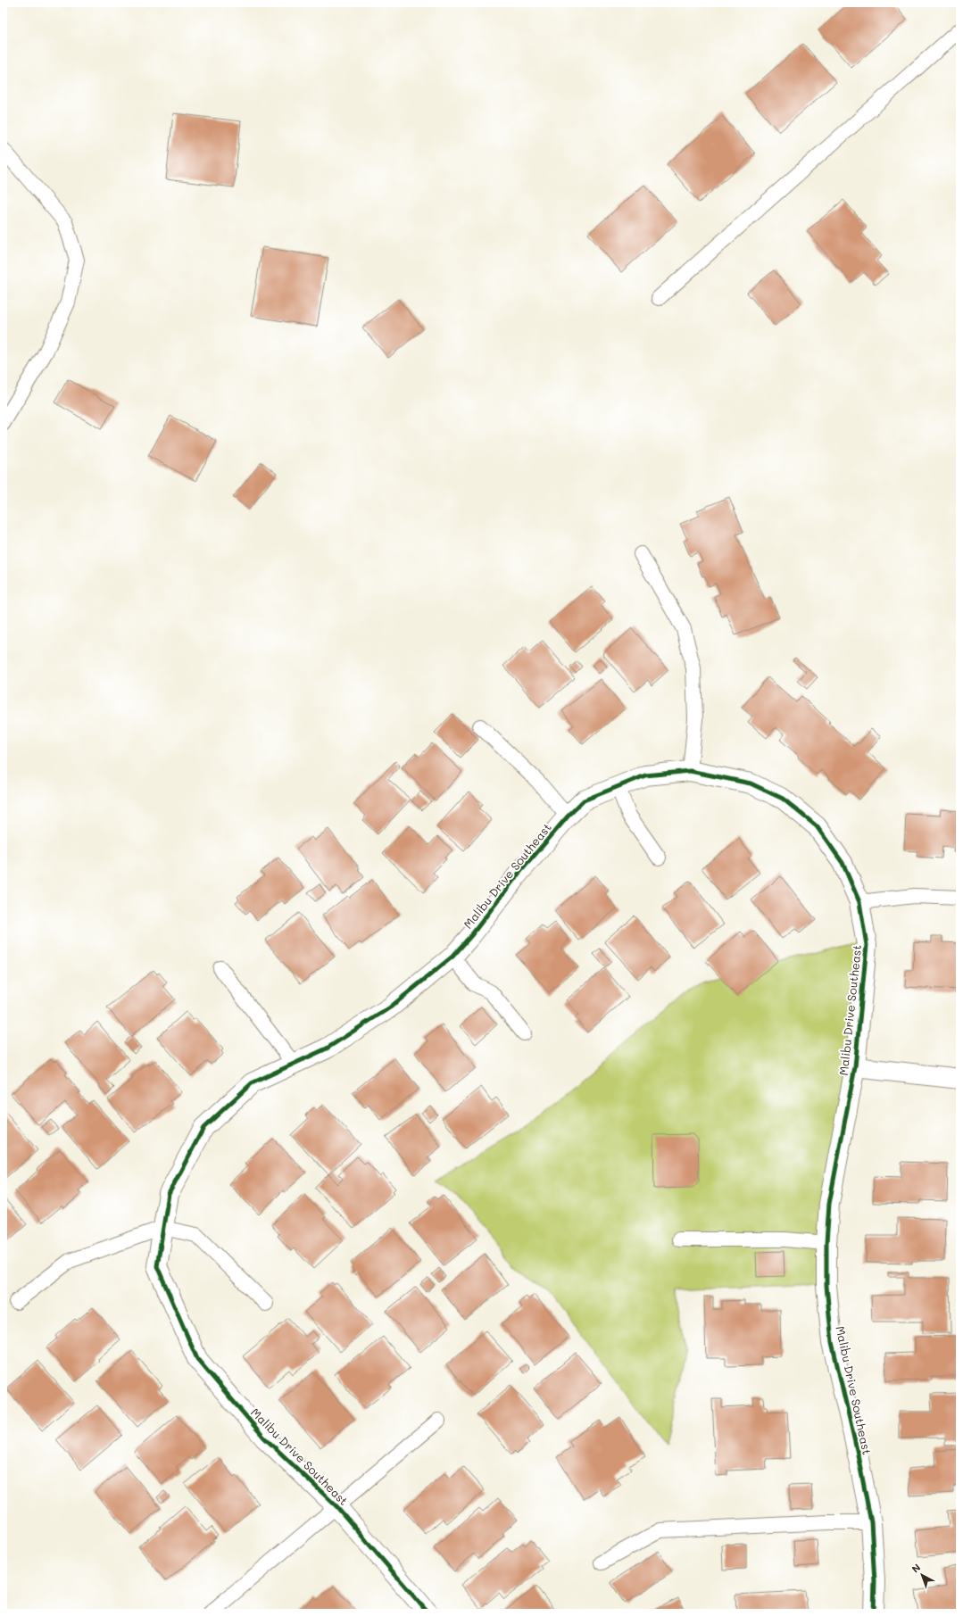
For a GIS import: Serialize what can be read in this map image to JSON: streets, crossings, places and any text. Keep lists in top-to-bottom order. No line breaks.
{"streets":{"street":["Malibu Drive Southeast"]},"north":"top left"}
